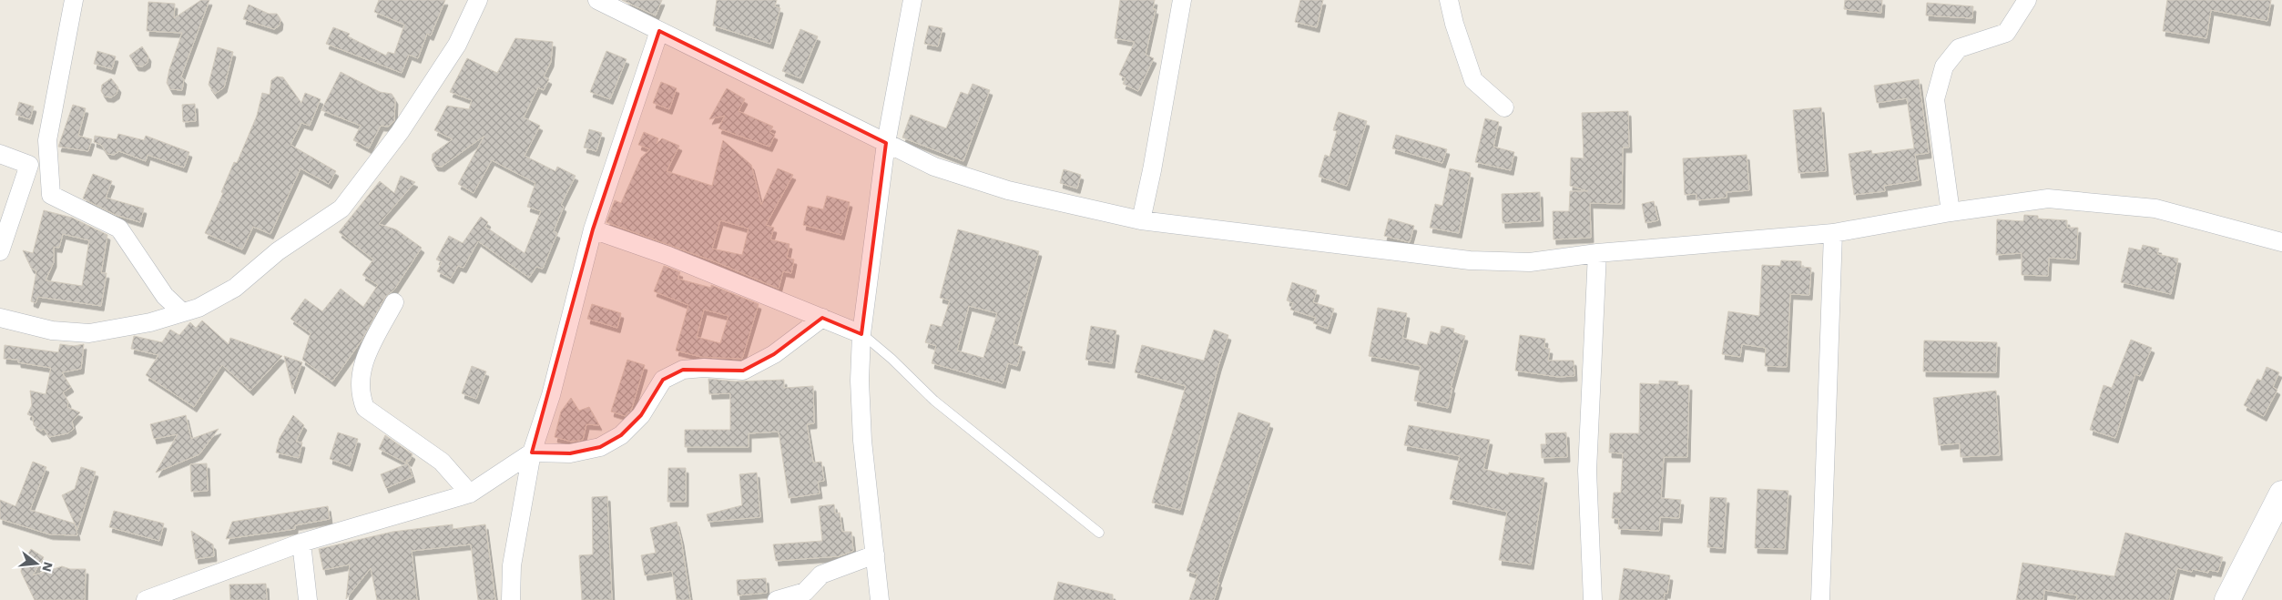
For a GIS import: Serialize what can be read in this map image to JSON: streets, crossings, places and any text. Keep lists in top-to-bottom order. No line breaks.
{"north":"right"}
